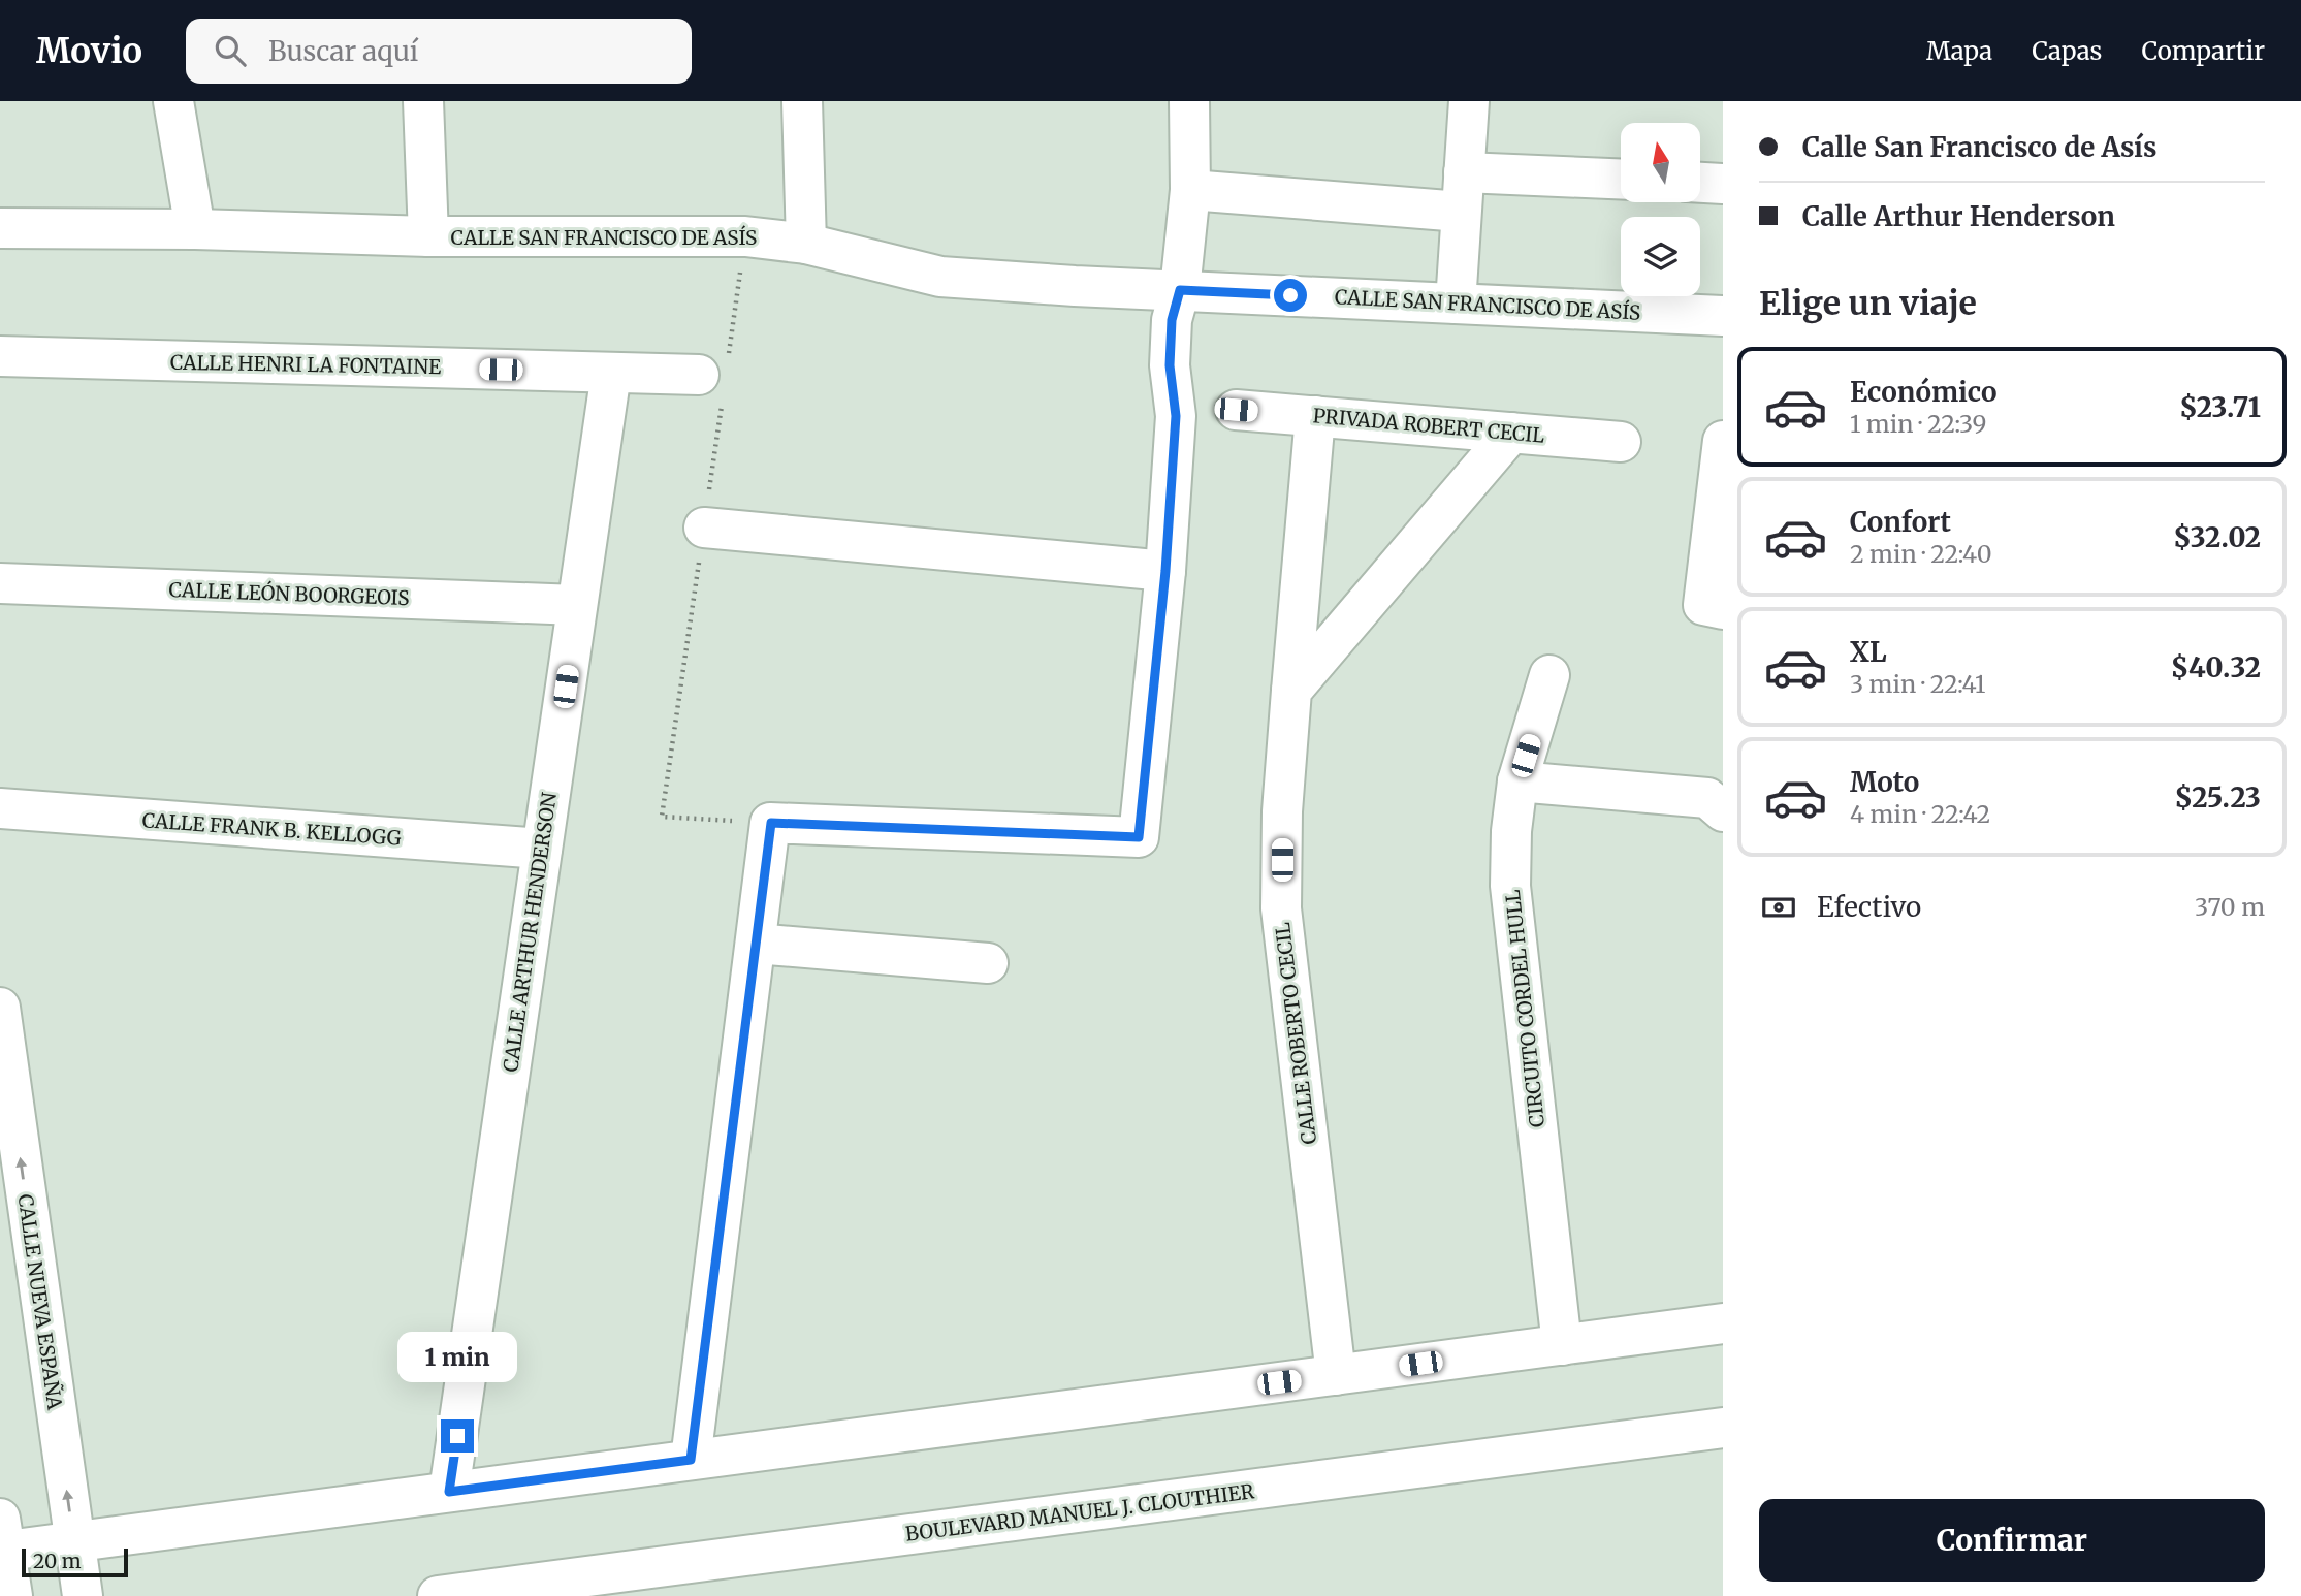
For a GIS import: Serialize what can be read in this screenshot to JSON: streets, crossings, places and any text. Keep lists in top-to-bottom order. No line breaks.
{"streets":{"street":["CALLE SAN FRANCISCO DE ASÍS","CALLE HENRI LA FONTAINE","PRIVADA ROBERT CECIL","CALLE LEÓN BOORGEOIS","CALLE FRANK B. KELLOGG","CALLE ARTHUR HENDERSON","CIRCUITO CORDEL HULL","CALLE ROBERTO CECIL","CALLE NUEVA ESPAÑA","BOULEVARD MANUEL J. CLOUTHIER"]},"crossings":[["CALLE HENRI LA FONTAINE","CALLE ARTHUR HENDERSON"],["PRIVADA ROBERT CECIL","CALLE ROBERTO CECIL"],["CALLE LEÓN BOORGEOIS","CALLE ARTHUR HENDERSON"],["CALLE FRANK B. KELLOGG","CALLE ARTHUR HENDERSON"]],"one_way":["CALLE NUEVA ESPAÑA"],"scale_bar":"20 m","north":"top","page":{"header":"Movio","search":"Buscar aquí","nav":["Mapa","Capas","Compartir"],"banner":["Calle San Francisco de Asís","Calle Arthur Henderson"],"heading":"Elige un viaje","list":[{"name":"Económico","note":"1 min · 22:39","value":"$23.71"},{"name":"Confort","note":"2 min · 22:40","value":"$32.02"},{"name":"XL","note":"3 min · 22:41","value":"$40.32"},{"name":"Moto","note":"4 min · 22:42","value":"$25.23"}],"pay":["Efectivo","370 m"],"bubble":"1 min","buttons":"Confirmar","scale":"20 m"}}
